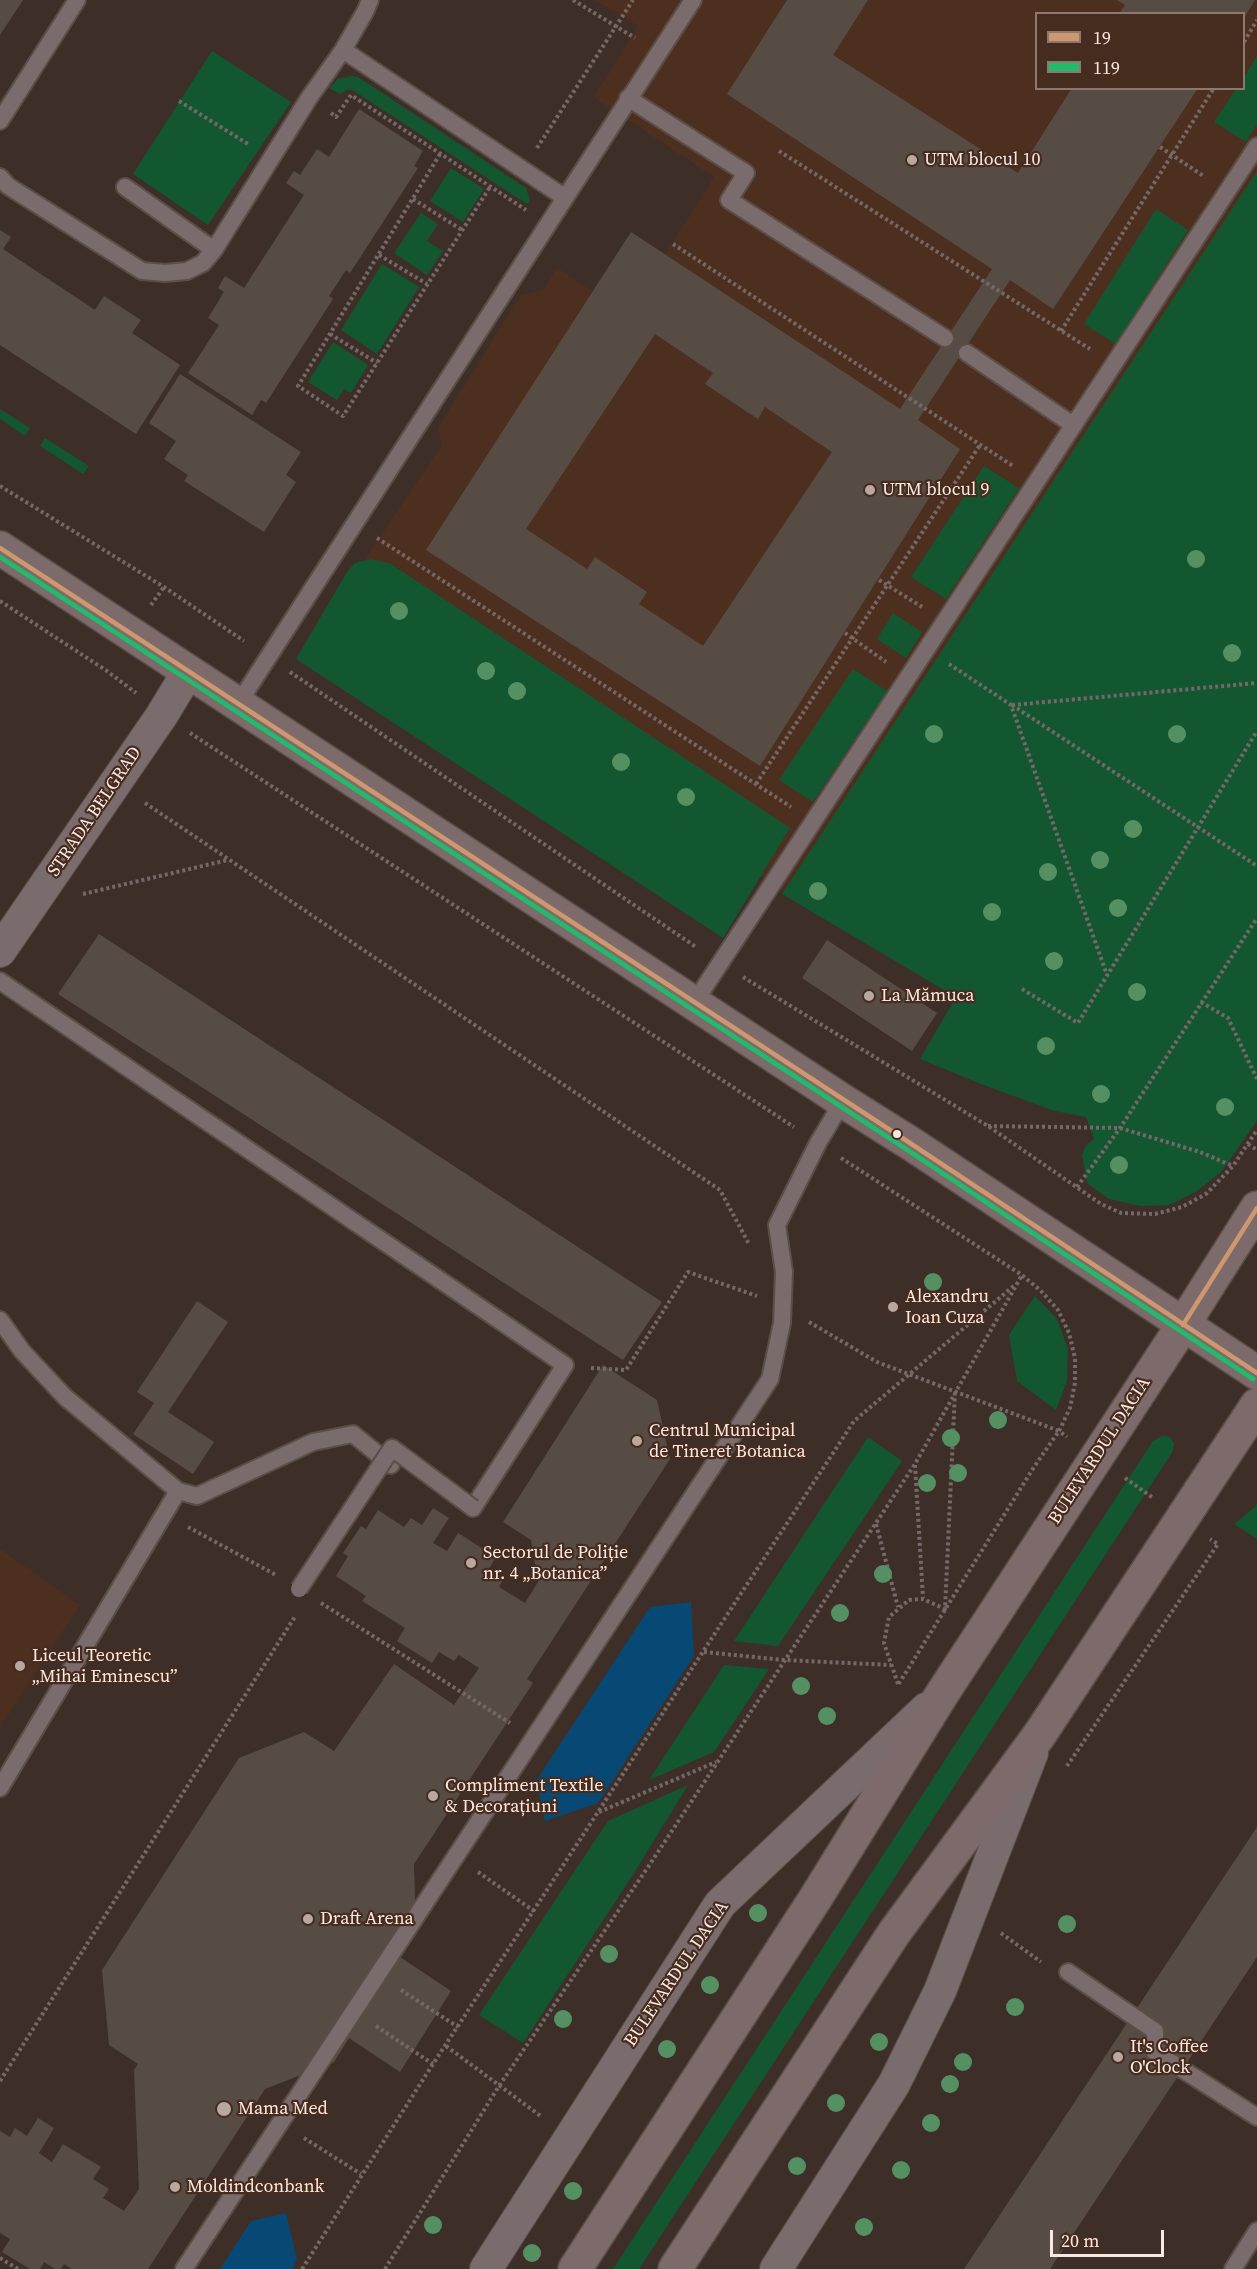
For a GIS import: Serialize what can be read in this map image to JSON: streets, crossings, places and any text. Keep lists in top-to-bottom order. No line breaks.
{"streets":{"main road":["BULEVARDUL DACIA"],"street":["STRADA BELGRAD"]},"places":["UTM blocul 10","UTM blocul 9","La Mămuca","Alexandru Ioan Cuza","Centrul Municipal de Tineret Botanica","Sectorul de Poliție nr. 4 „Botanica”","Liceul Teoretic „Mihai Eminescu”","Compliment Textile & Decorațiuni","Draft Arena","It's Coffee O'Clock","Mama Med","Moldindconbank"],"lines":["transit line 19","transit line 119"],"legend":["19","119"],"scale_bar":"20 m"}
